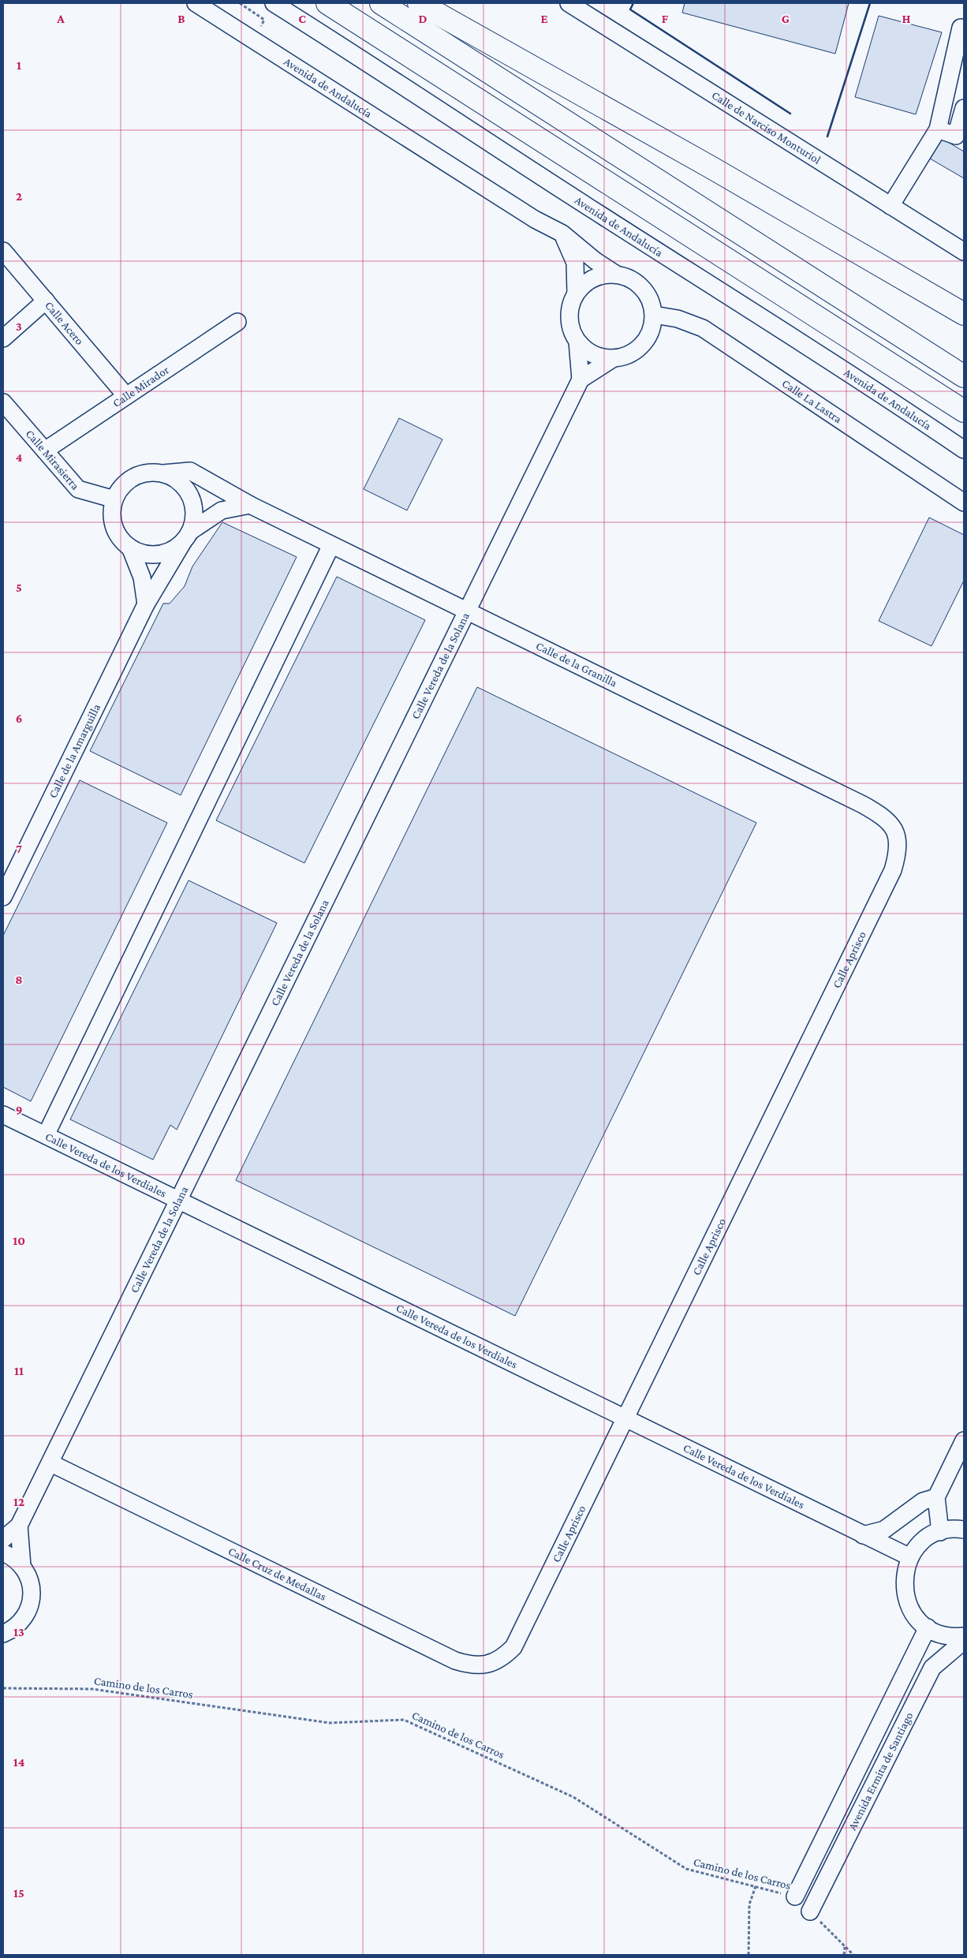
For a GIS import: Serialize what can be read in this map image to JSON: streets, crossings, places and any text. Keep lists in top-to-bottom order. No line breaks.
{"streets":{"street":["Avenida de Andalucía","Calle de Narciso Monturiol","Calle Acero","Calle Mirador","Calle La Lastra","Calle Mirasierra","Calle de la Granilla","Calle Vereda de la Solana","Calle de la Amarguilla","Calle Aprisco","Calle Vereda de los Verdiales","Calle Cruz de Medallas","Avenida Ermita de Santiago"],"path":["Camino de los Carros"]},"crossings":[["Avenida de Andalucía","Calle La Lastra"],["Calle Acero","Calle Mirador"],["Calle Mirador","Calle Mirasierra"],["Calle Mirasierra","Calle de la Granilla"],["Calle Mirasierra","Calle de la Amarguilla"],["Calle de la Granilla","Calle Vereda de la Solana"],["Calle de la Granilla","Calle de la Amarguilla"],["Calle de la Granilla","Calle Aprisco"],["Calle Vereda de la Solana","Calle Vereda de los Verdiales"],["Calle Vereda de la Solana","Calle Cruz de Medallas"],["Calle Aprisco","Calle Vereda de los Verdiales"],["Calle Aprisco","Calle Cruz de Medallas"],["Camino de los Carros","Avenida Ermita de Santiago"]],"grid":{"columns":["A","B","C","D","E","F","G","H"],"rows":["1","2","3","4","5","6","7","8","9","10","11","12","13","14","15"]}}
